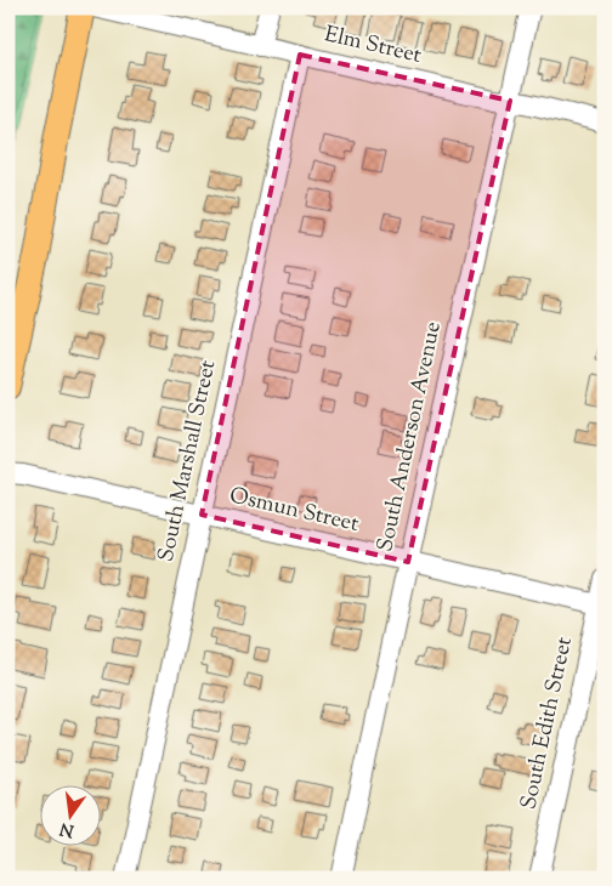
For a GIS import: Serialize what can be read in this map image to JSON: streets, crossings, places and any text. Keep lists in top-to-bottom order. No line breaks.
{"streets":{"street":["Elm Street","South Anderson Avenue","South Marshall Street","Osmun Street","South Edith Street"]},"crossings":[["Elm Street","South Anderson Avenue"],["Elm Street","South Marshall Street"],["South Anderson Avenue","Osmun Street"],["South Marshall Street","Osmun Street"],["Osmun Street","South Edith Street"]],"north":"bottom"}
